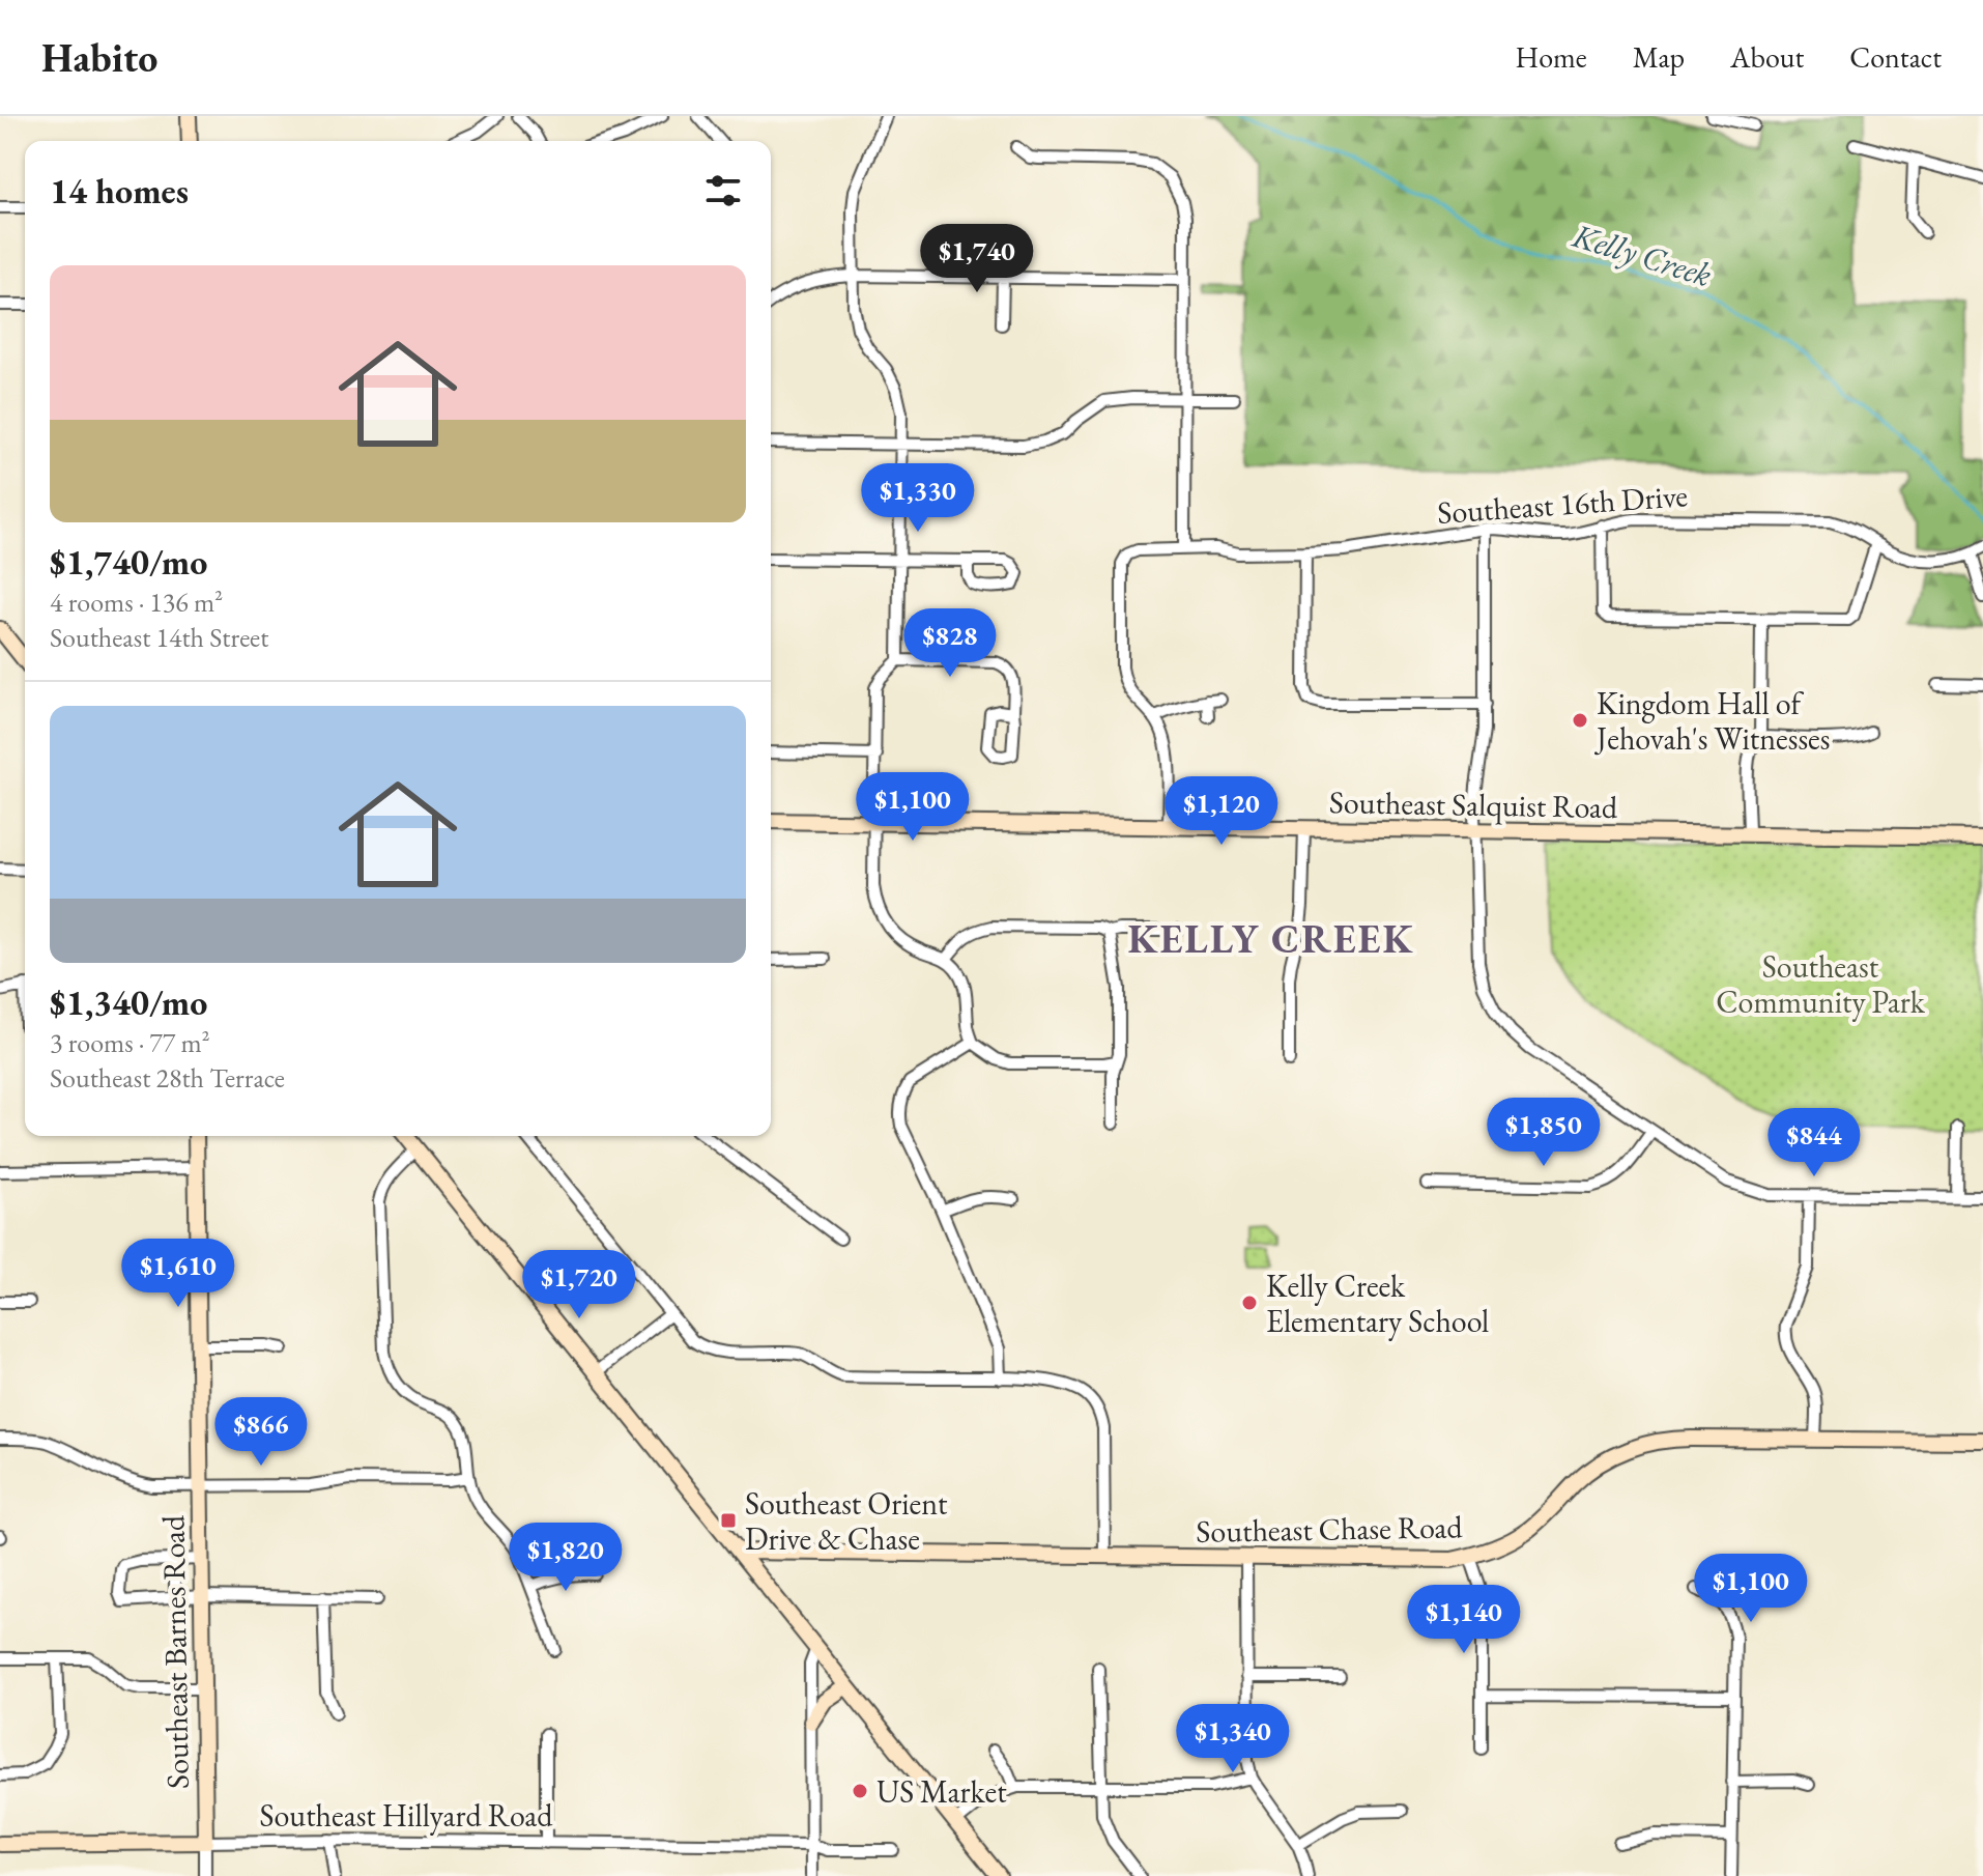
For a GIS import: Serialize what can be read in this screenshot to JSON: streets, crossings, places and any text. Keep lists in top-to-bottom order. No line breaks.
{"streets":{"street":["Southeast 16th Drive","Southeast Salquist Road","Southeast Chase Road","Southeast Barnes Road","Southeast Hillyard Road"]},"crossings":[["Southeast Barnes Road","Southeast Hillyard Road"]],"districts":["KELLY CREEK"],"water":["Kelly Creek"],"parks":["Southeast Community Park"],"places":{"other":["Kingdom Hall of Jehovah's Witnesses","Kelly Creek Elementary School","US Market"],"transit":["Southeast Orient Drive & Chase"]},"page":{"header":"Habito","nav":["Home","Map","About","Contact"],"heading":"14 homes","price":["$1,740","$1,330","$828","$1,100","$1,120","$1,850","$844","$1,610","$1,720","$866","$1,820","$1,100","$1,140","$1,340"],"list":[{"name":"$1,740/mo","note":"4 rooms · 136 m² · Southeast 14th Street"},{"name":"$1,340/mo","note":"3 rooms · 77 m² · Southeast 28th Terrace"}]}}
